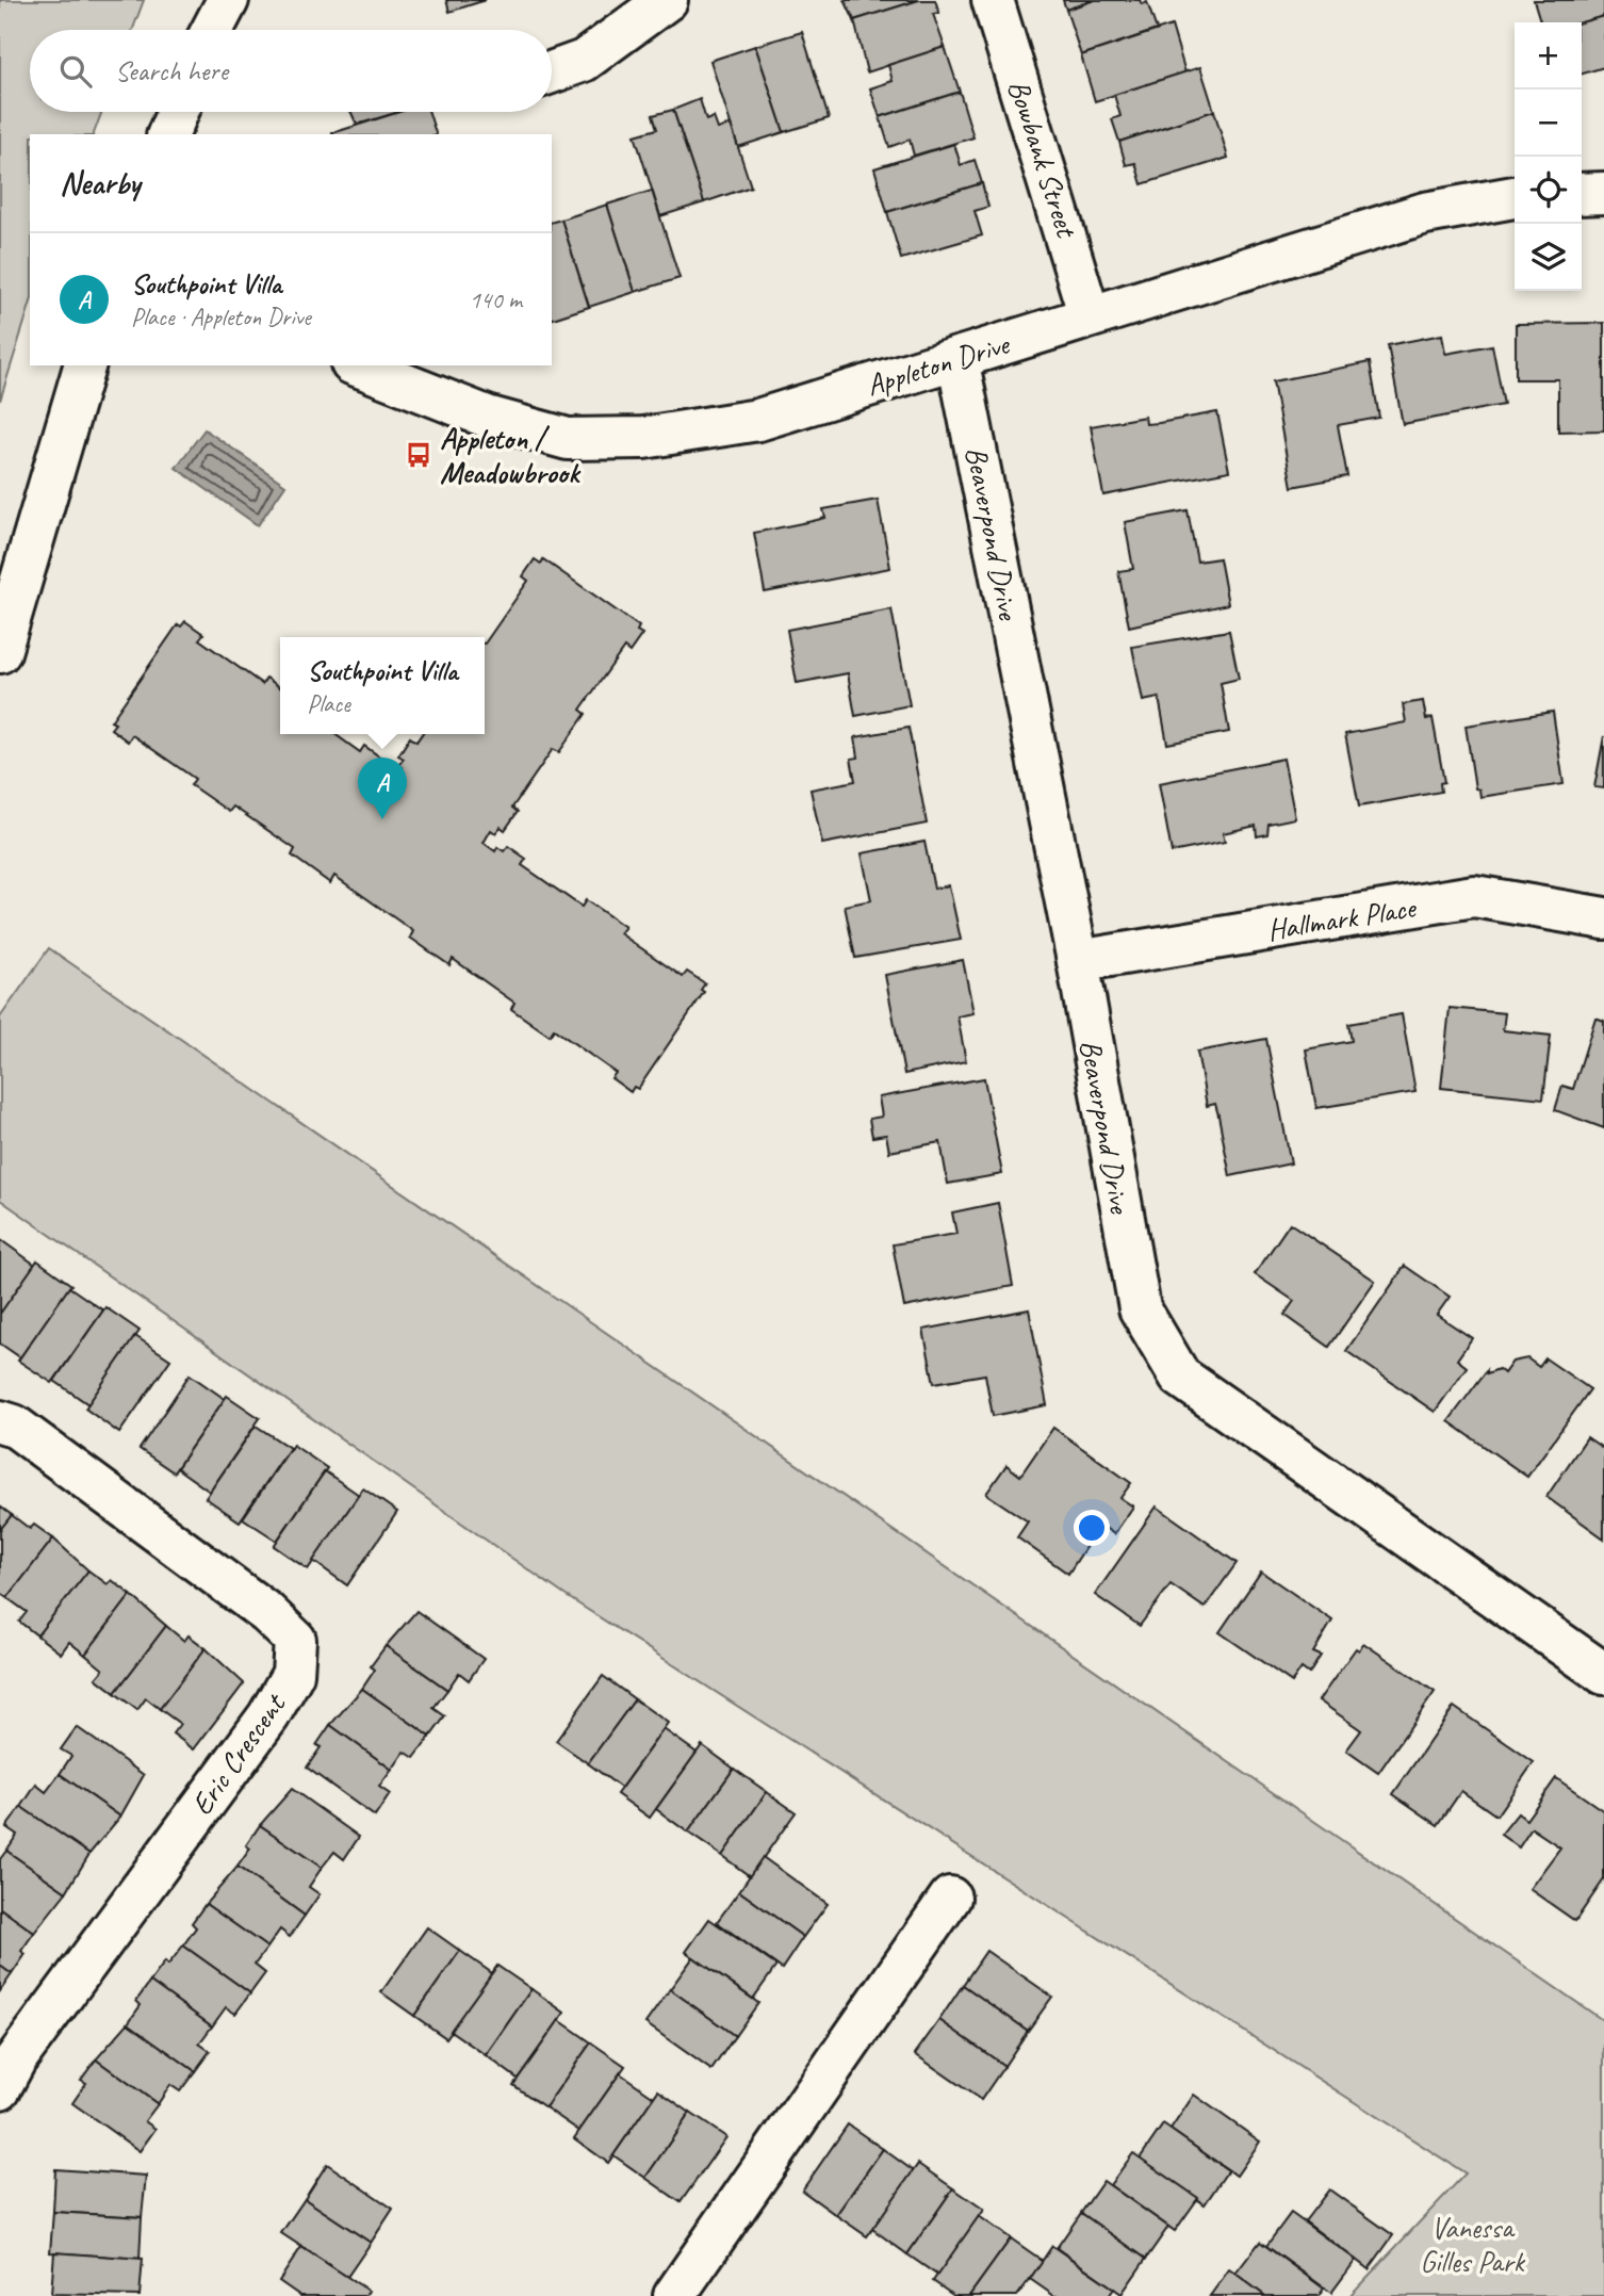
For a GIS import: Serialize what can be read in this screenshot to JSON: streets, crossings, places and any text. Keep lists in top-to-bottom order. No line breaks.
{"streets":{"street":["Bowbank Street","Appleton Drive","Beaverpond Drive","Hallmark Place","Eric Crescent"]},"crossings":[["Bowbank Street","Appleton Drive"],["Appleton Drive","Beaverpond Drive"],["Beaverpond Drive","Hallmark Place"]],"parks":["Vanessa Gilles Park"],"places":{"bus stop":["Appleton / Meadowbrook"]},"page":{"map_buttons":["+","−"],"search":"Search here","heading":"Nearby","list":[{"mark":"A","name":"Southpoint Villa","note":"Place · Appleton Drive","value":"140 m"}],"popup":["Southpoint Villa","Place"],"pins":"A"}}
